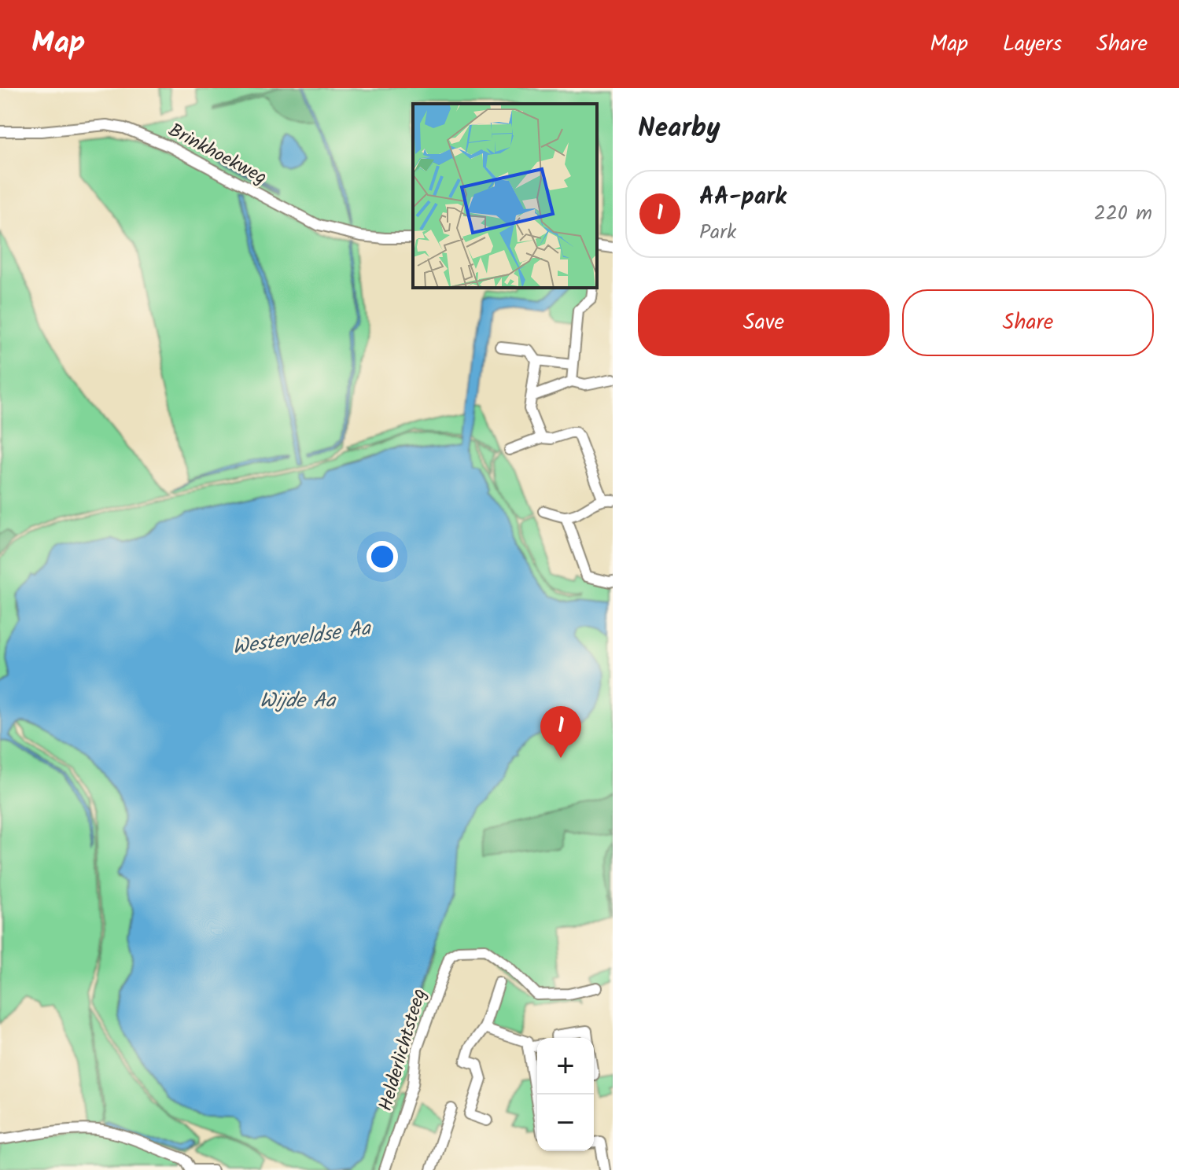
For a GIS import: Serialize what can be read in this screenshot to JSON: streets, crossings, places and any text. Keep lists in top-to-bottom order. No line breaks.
{"streets":{"street":["Brinkhoekweg","Helderlichtsteeg"]},"water":["Westerveldse Aa","Wijde Aa"],"page":{"header":"Map","nav":["Map","Layers","Share"],"heading":"Nearby","list":[{"mark":"1","name":"AA-park","note":"Park","value":"220 m"}],"buttons":["Save","Share"],"pins":"1","map_buttons":["+","−"]}}
